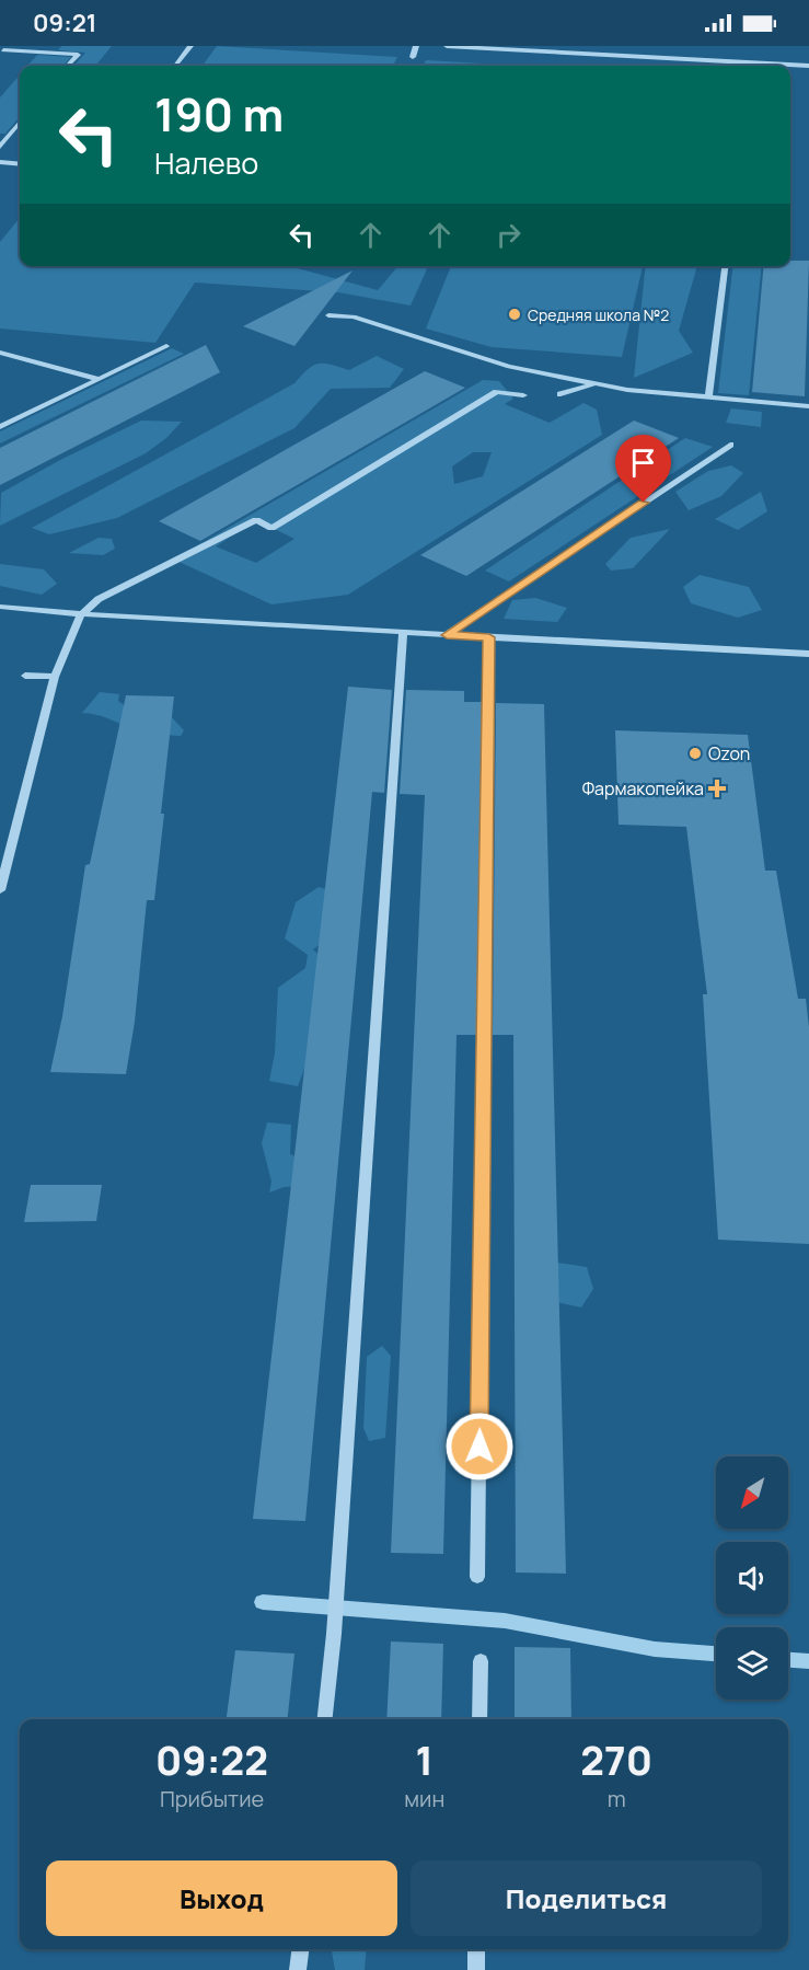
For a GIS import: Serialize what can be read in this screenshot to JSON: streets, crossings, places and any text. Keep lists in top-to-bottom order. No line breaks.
{"places":{"other":["Средняя школа №2","Ozon"],"health":["Фармакопейка"]},"north":"bottom left","page":{"status":"09:21","turn":["190 m","Налево"],"eta":["09:22","Прибытие","1","мин","270","m"],"buttons":["Выход","Поделиться"]}}
